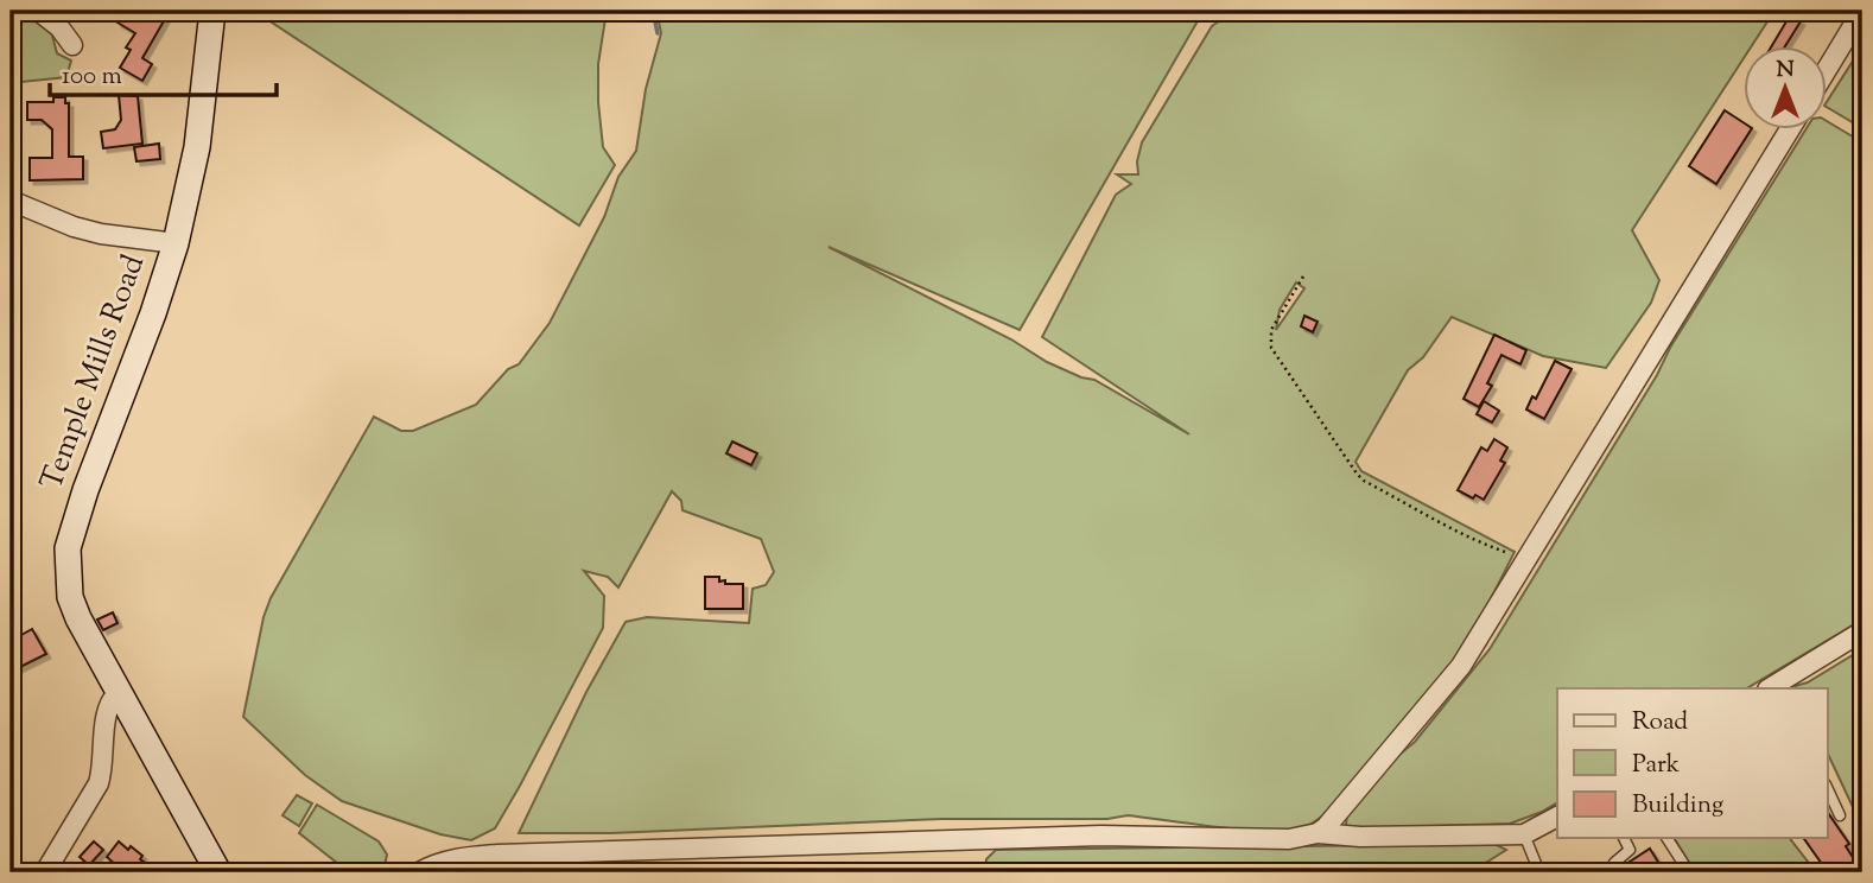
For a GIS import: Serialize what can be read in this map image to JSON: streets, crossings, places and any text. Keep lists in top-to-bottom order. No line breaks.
{"streets":{"street":["Temple Mills Road"]},"legend":["Road","Park","Building"],"scale_bar":"100 m","north":"top"}
